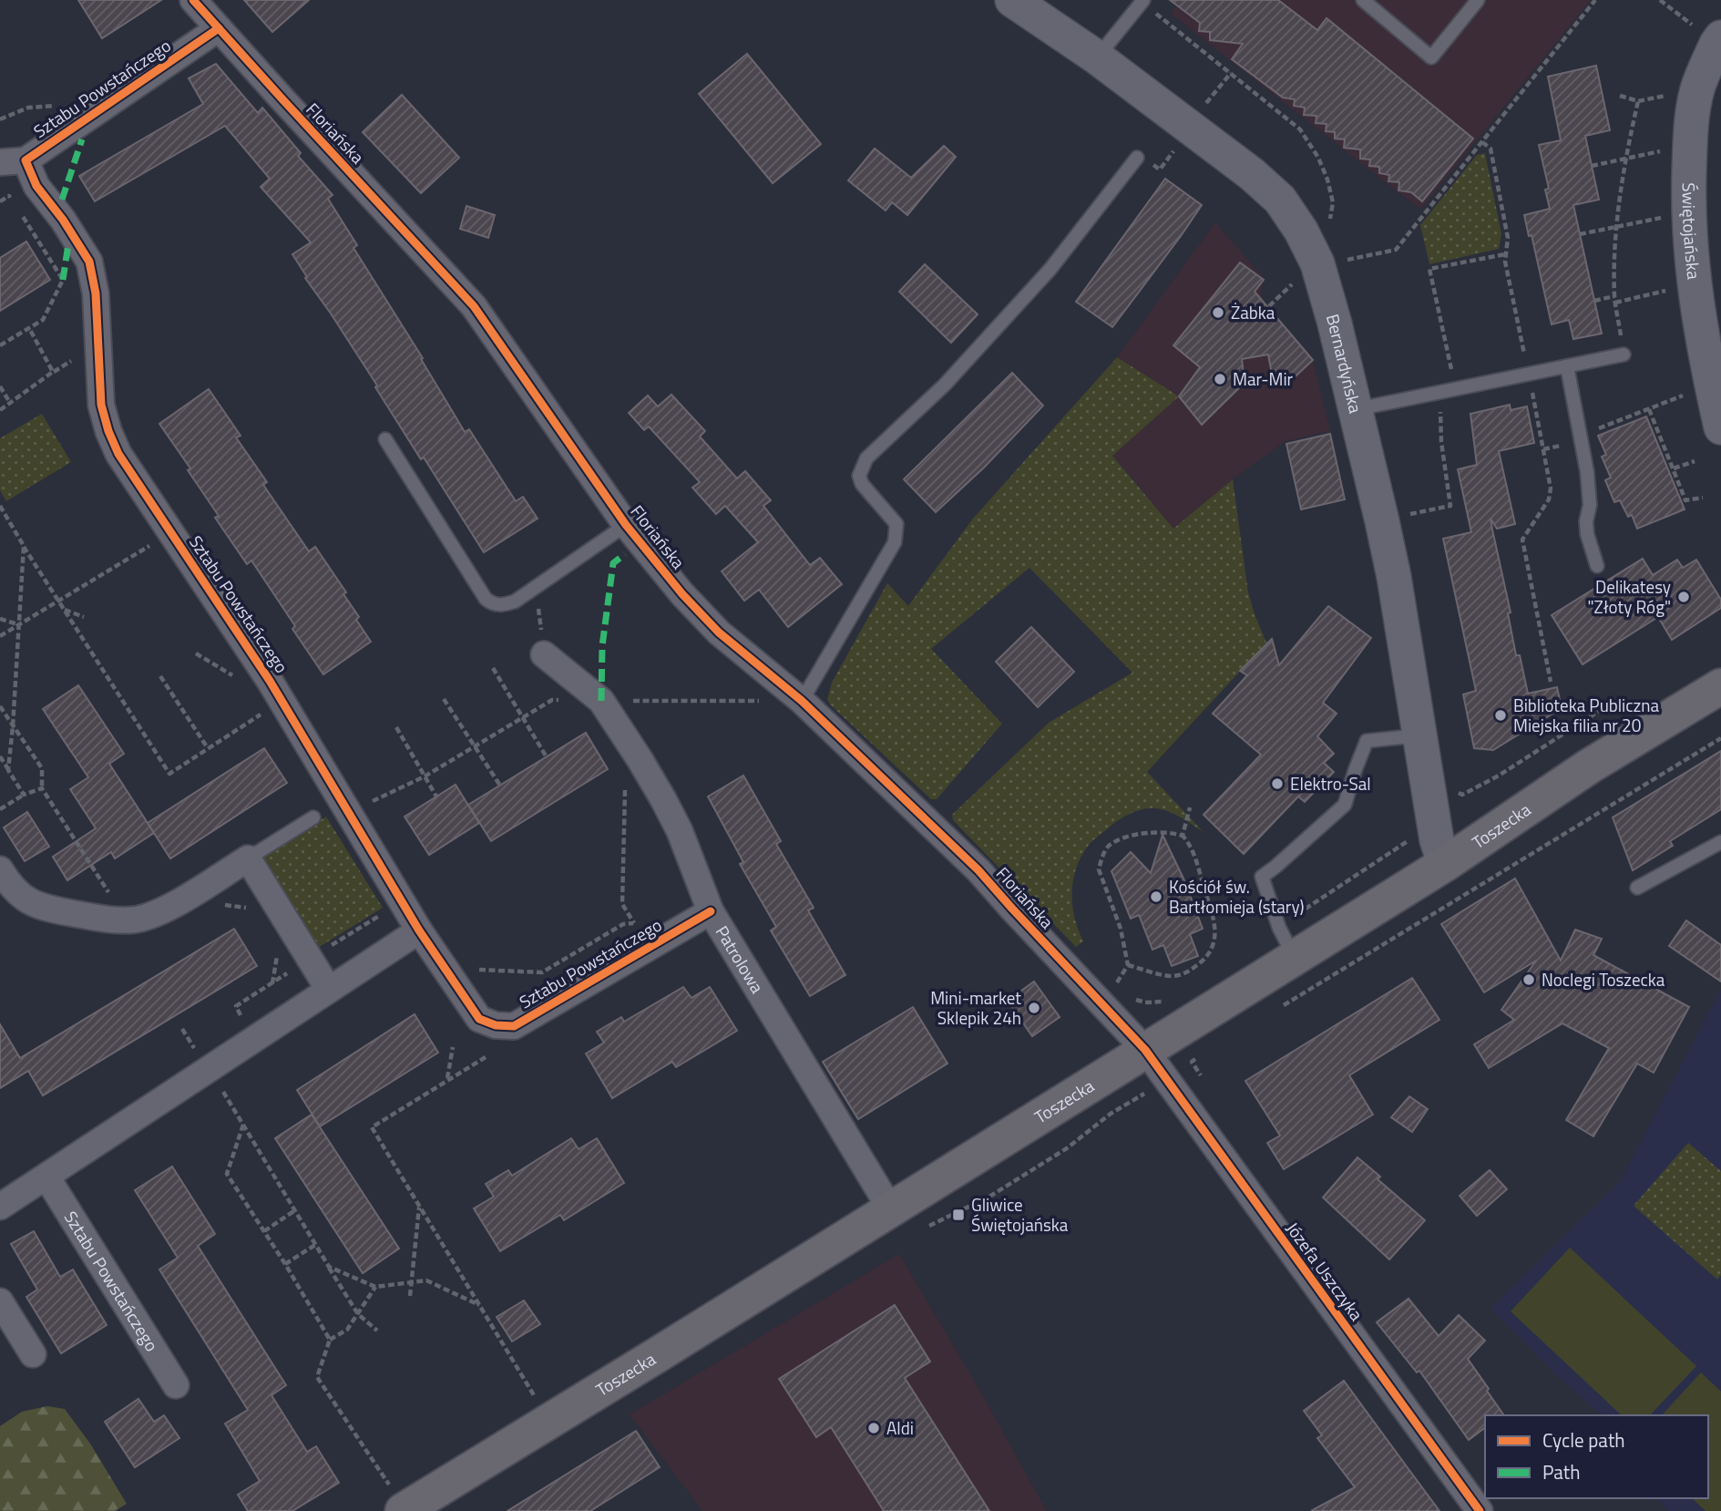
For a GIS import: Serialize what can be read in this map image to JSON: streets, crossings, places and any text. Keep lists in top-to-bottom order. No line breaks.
{"streets":{"main road":["Toszecka"],"street":["Sztabu Powstańczego","Floriańska","Świętojańska","Bernardyńska","Patrolowa","Józefa Uszczyka"]},"crossings":[["Sztabu Powstańczego","Floriańska"],["Sztabu Powstańczego","Patrolowa"],["Floriańska","Toszecka"],["Floriańska","Józefa Uszczyka"],["Bernardyńska","Toszecka"],["Toszecka","Patrolowa"],["Toszecka","Józefa Uszczyka"]],"places":{"other":["Żabka","Mar-Mir","Delikatesy \"Złoty Róg\"","Biblioteka Publiczna Miejska filia nr 20","Elektro-Sal","Kościół św. Bartłomieja (stary)","Noclegi Toszecka","Mini-market Sklepik 24h","Aldi"],"transit":["Gliwice Świętojańska"]},"legend":["Cycle path","Path"]}
